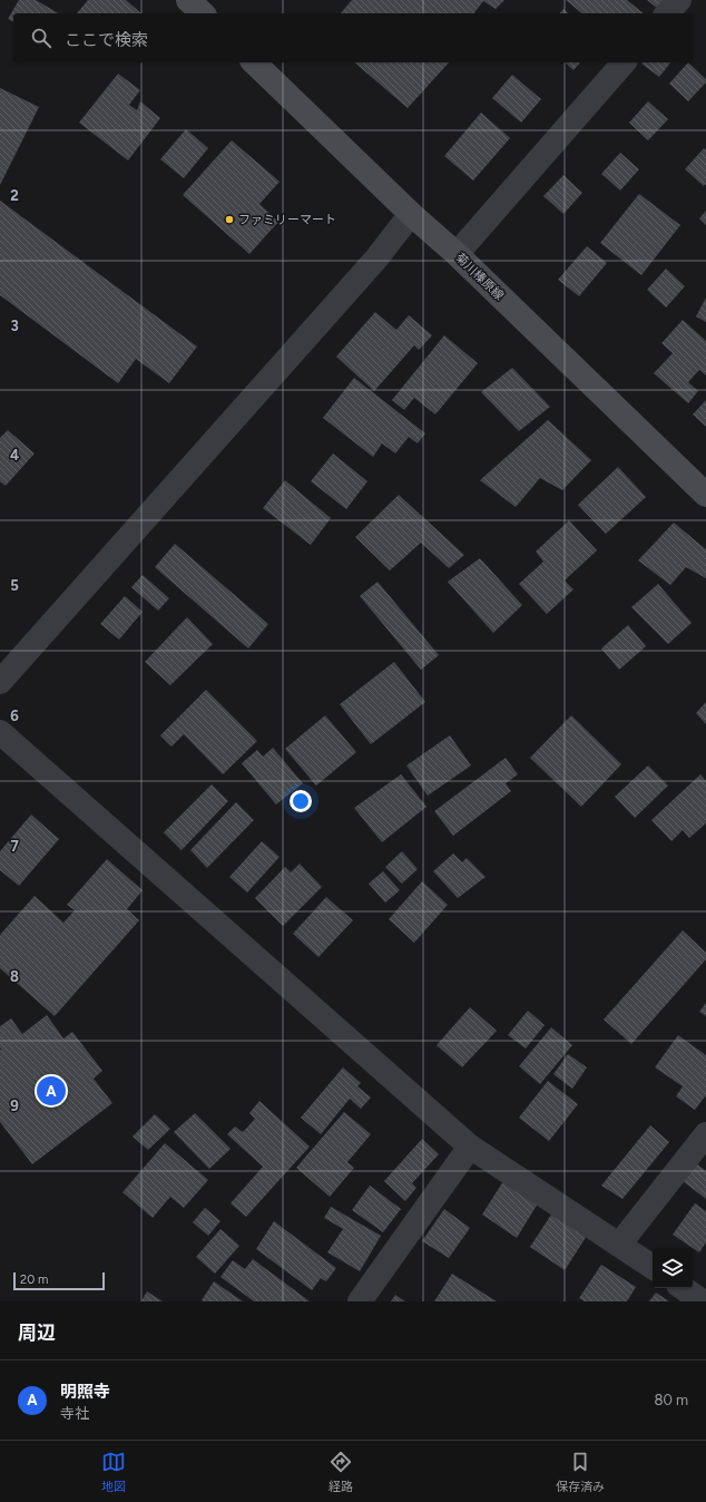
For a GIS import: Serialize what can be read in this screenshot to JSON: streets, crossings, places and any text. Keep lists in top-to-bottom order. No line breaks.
{"streets":{"main road":["菊川榛原線"]},"places":["ファミリーマート"],"scale_bar":"20 m","page":{"search":"ここで検索","pins":"A","scale":"20 m","heading":"周辺","list":[{"mark":"A","name":"明照寺","note":"寺社","value":"80 m"}],"nav":["地図","経路","保存済み"]},"grid":{"rows":["2","3","4","5","6","7","8","9"]}}
